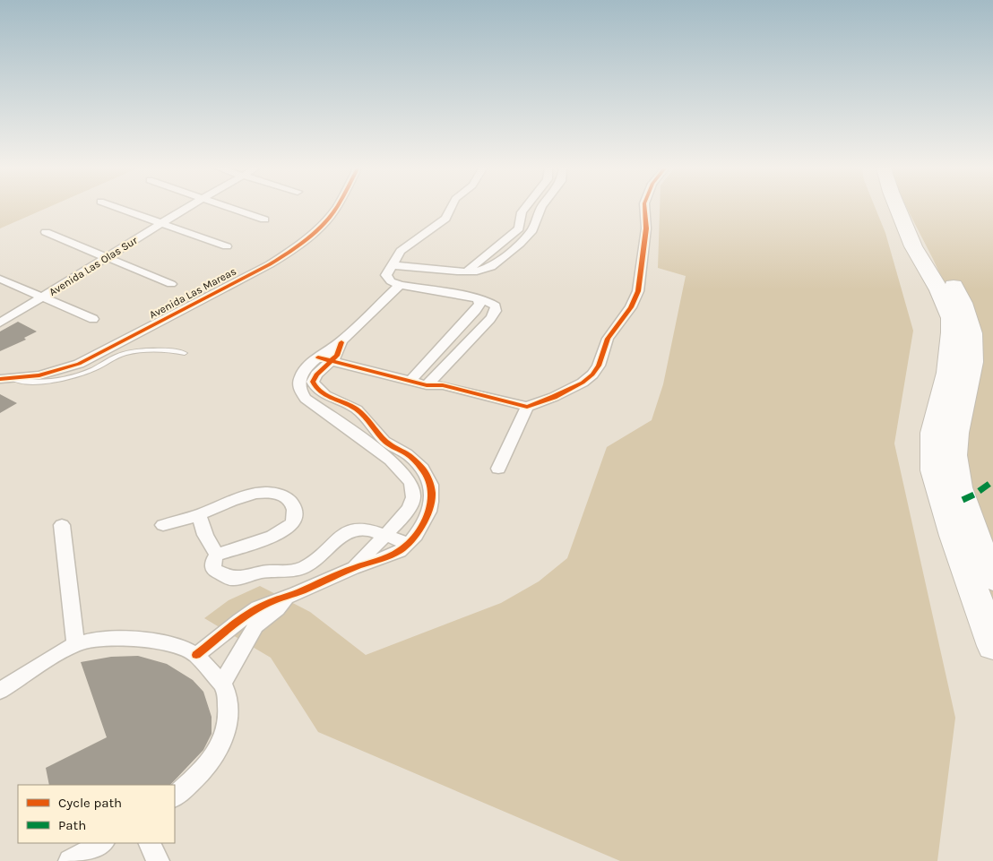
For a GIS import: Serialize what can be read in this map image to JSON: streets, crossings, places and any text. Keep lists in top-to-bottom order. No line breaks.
{"streets":{"street":["Avenida Las Olas Sur","Avenida Las Mareas"]},"legend":["Cycle path","Path"]}
